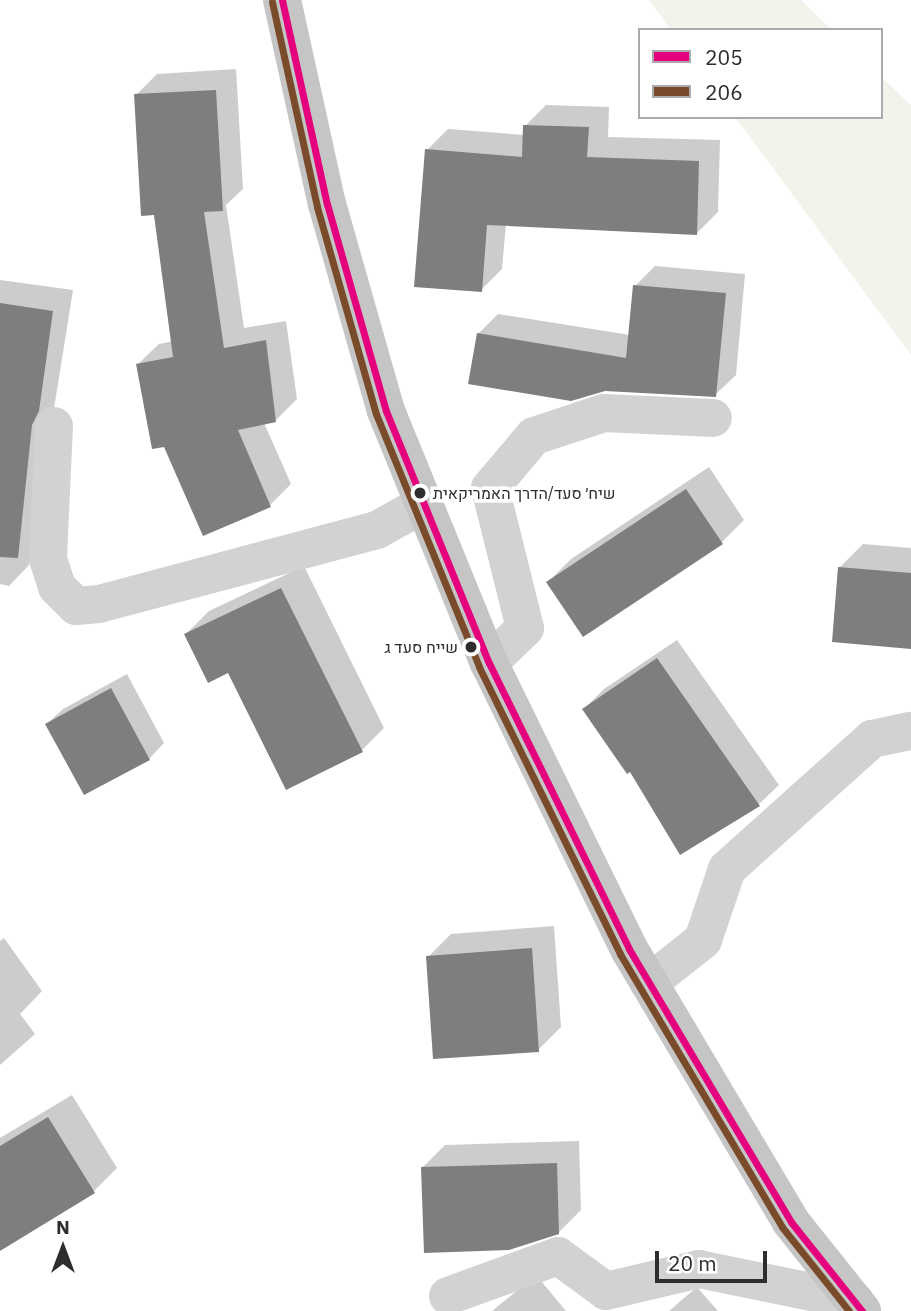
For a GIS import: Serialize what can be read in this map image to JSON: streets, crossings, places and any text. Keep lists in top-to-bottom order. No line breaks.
{"places":["שיח׳ סעד/הדרך האמריקאית","שייח סעד ג"],"lines":["transit line 205","transit line 206"],"legend":["205","206"],"scale_bar":"20 m","north":"top"}
